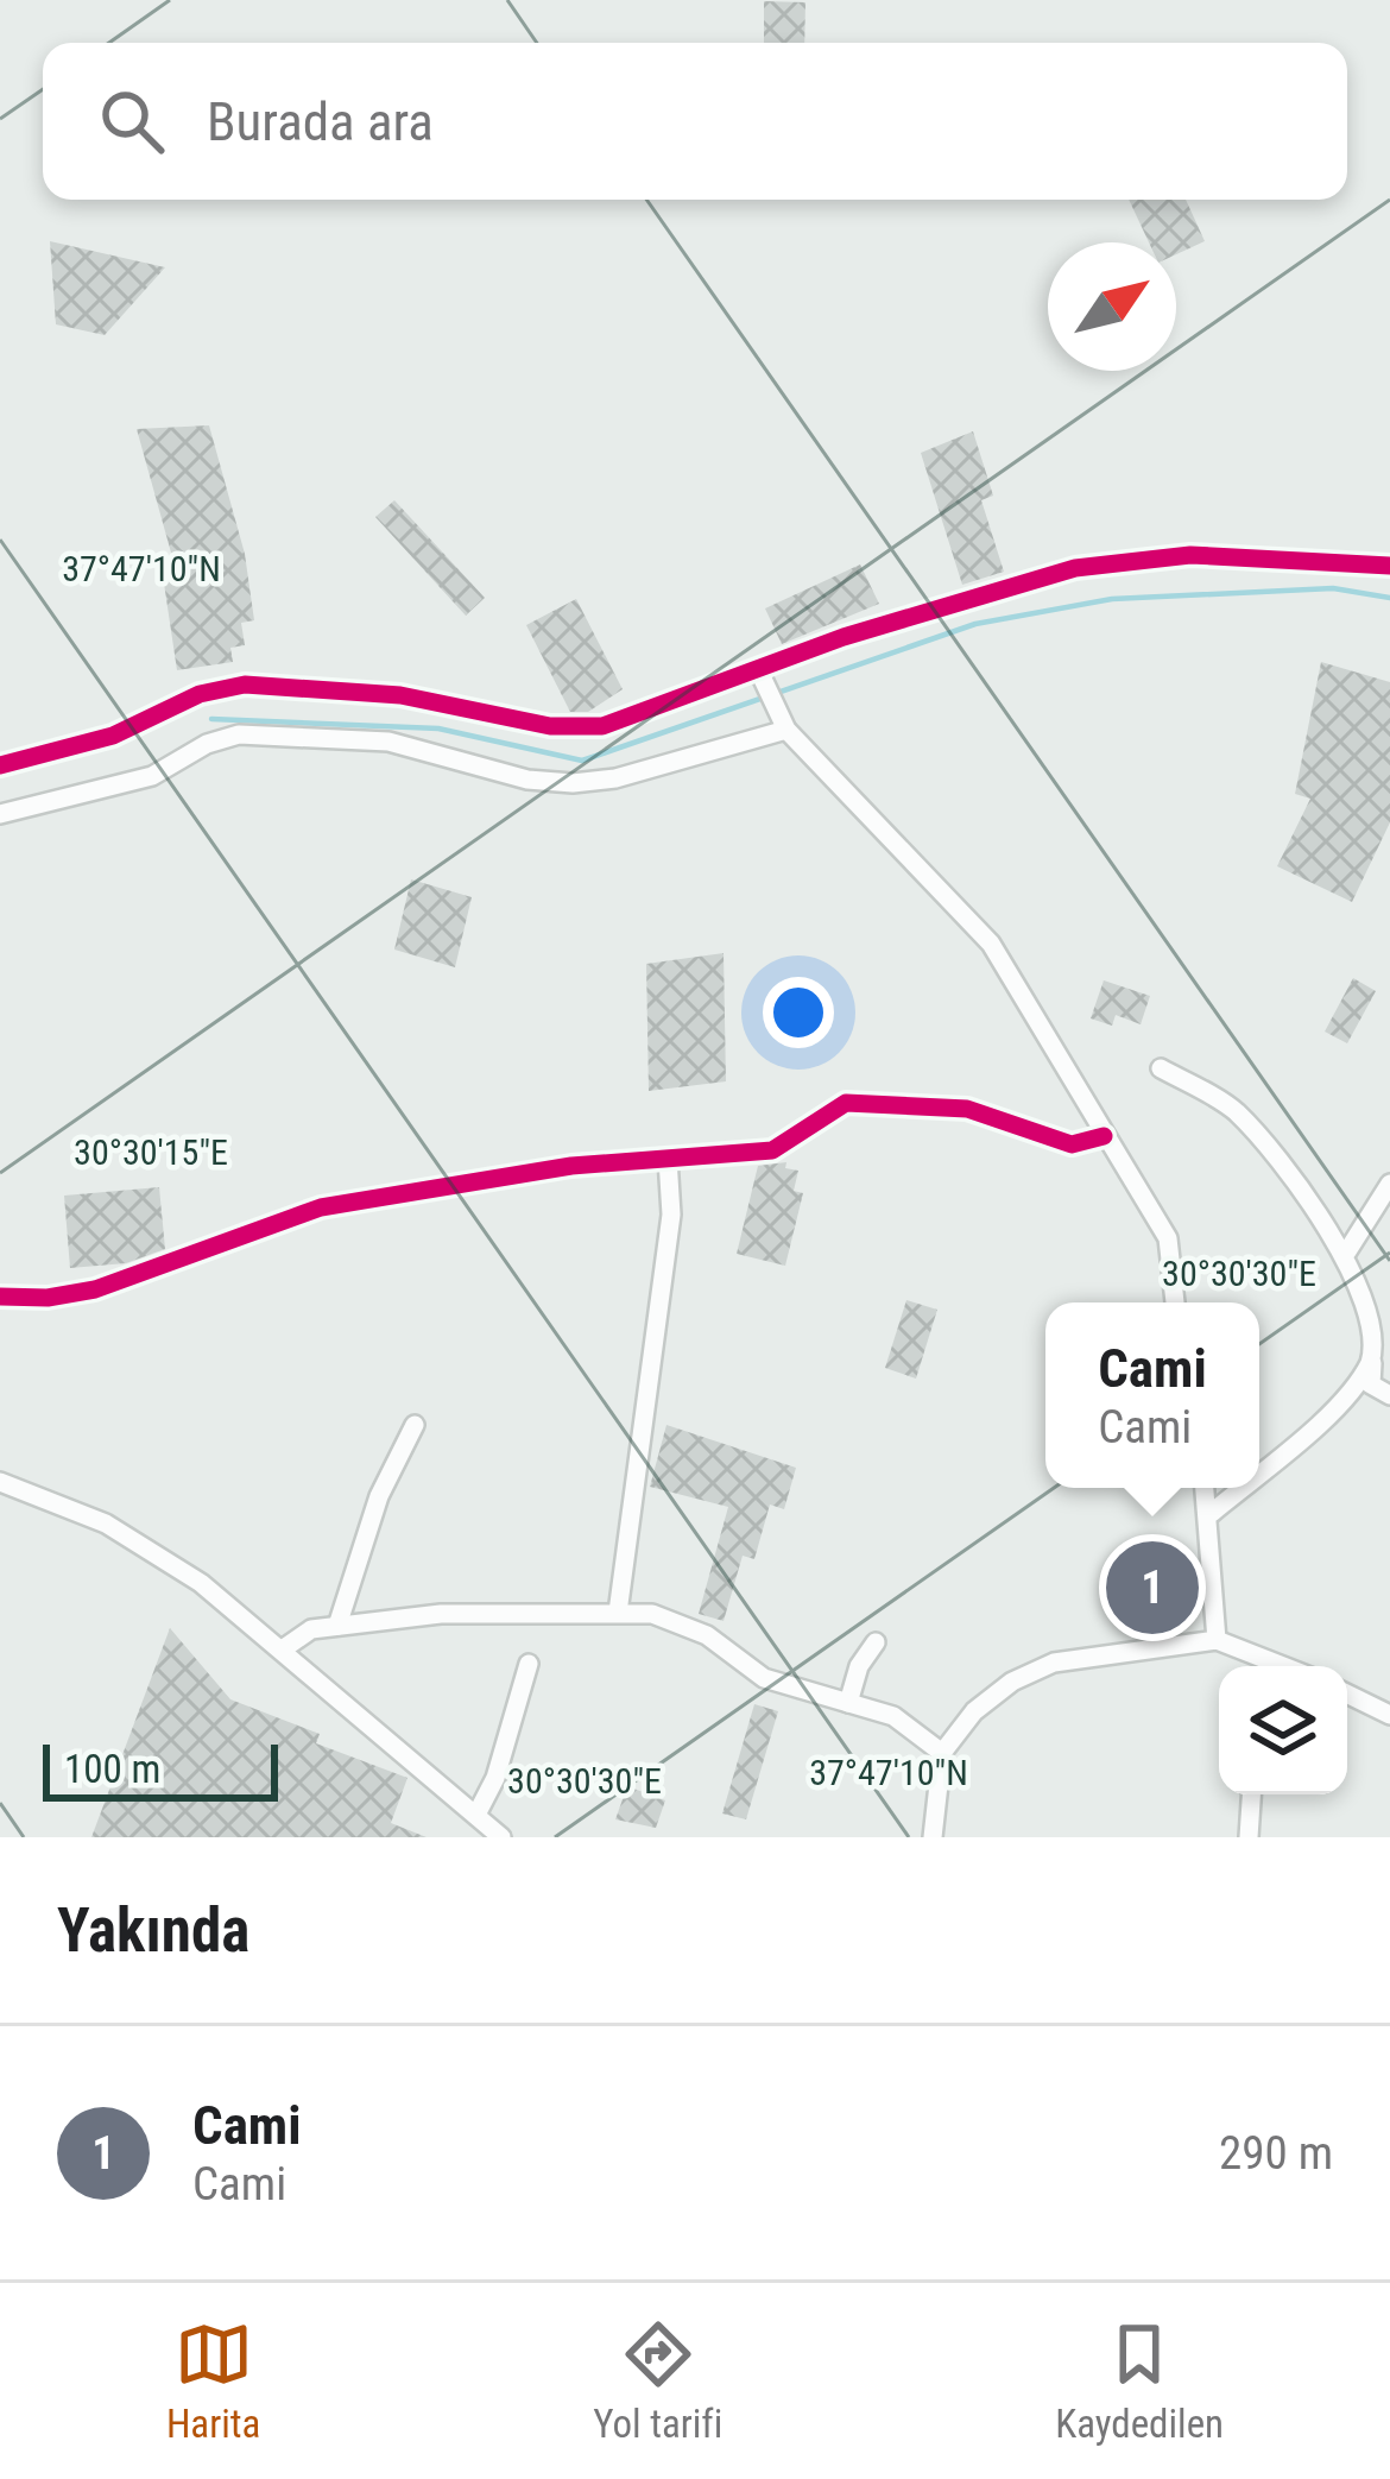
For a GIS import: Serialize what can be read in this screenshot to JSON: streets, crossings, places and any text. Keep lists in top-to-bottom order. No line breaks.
{"scale_bar":"100 m","north":"top right","page":{"search":"Burada ara","popup":["Cami","Cami"],"pins":"1","scale":"100 m","heading":"Yakında","list":[{"mark":"1","name":"Cami","note":"Cami","value":"290 m"}],"nav":["Harita","Yol tarifi","Kaydedilen"]},"coordinates":["37°47'10\"N","30°30'15\"E","30°30'30\"E"]}
